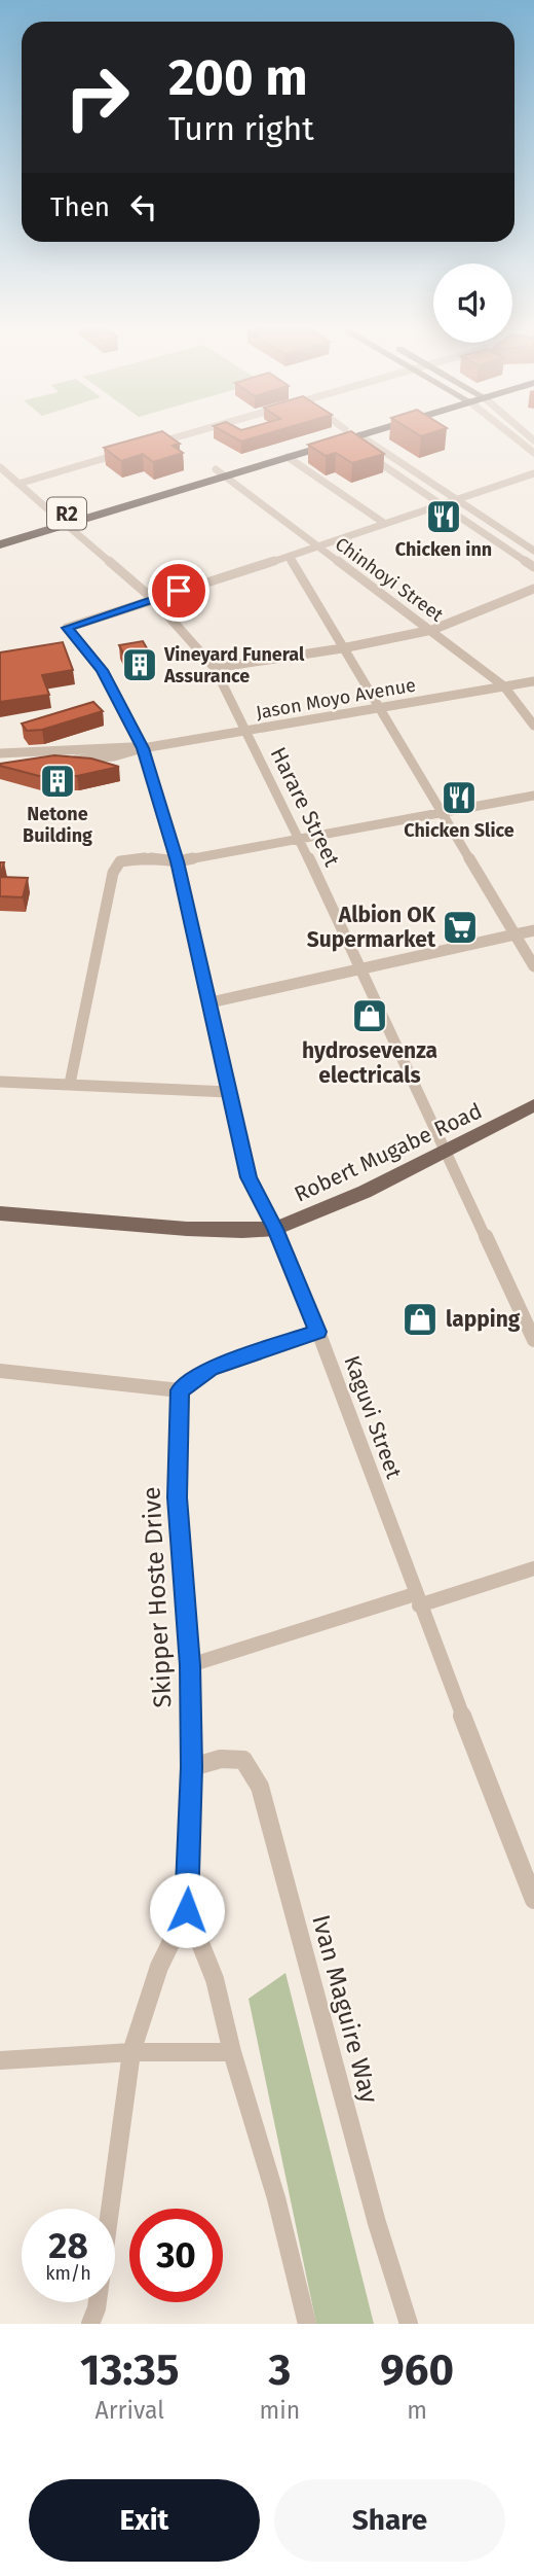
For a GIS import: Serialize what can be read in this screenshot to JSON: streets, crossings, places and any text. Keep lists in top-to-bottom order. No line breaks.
{"streets":{"highway":["R2"],"main road":["Robert Mugabe Road"],"street":["Chinhoyi Street","Jason Moyo Avenue","Harare Street","Kaguvi Street","Skipper Hoste Drive","Ivan Maguire Way"]},"crossings":[["R2","Chinhoyi Street"],["R2","Harare Street"],["Chinhoyi Street","Jason Moyo Avenue"],["Jason Moyo Avenue","Harare Street"],["Jason Moyo Avenue","Kaguvi Street"],["Harare Street","Robert Mugabe Road"],["Harare Street","Kaguvi Street"],["Robert Mugabe Road","Kaguvi Street"],["Skipper Hoste Drive","Ivan Maguire Way"]],"places":{"restaurant":["Chicken inn","Chicken Slice"],"building":["Vineyard Funeral Assurance","Netone Building"],"supermarket":["Albion OK Supermarket"],"shop":["hydrosevenza electricals","lapping"]},"page":{"turn":["200 m","Turn right"],"then":"Then","speed":"28 km/h","limit":"30","eta":["13:35","Arrival","3","min","960","m"],"buttons":["Exit","Share"]}}
